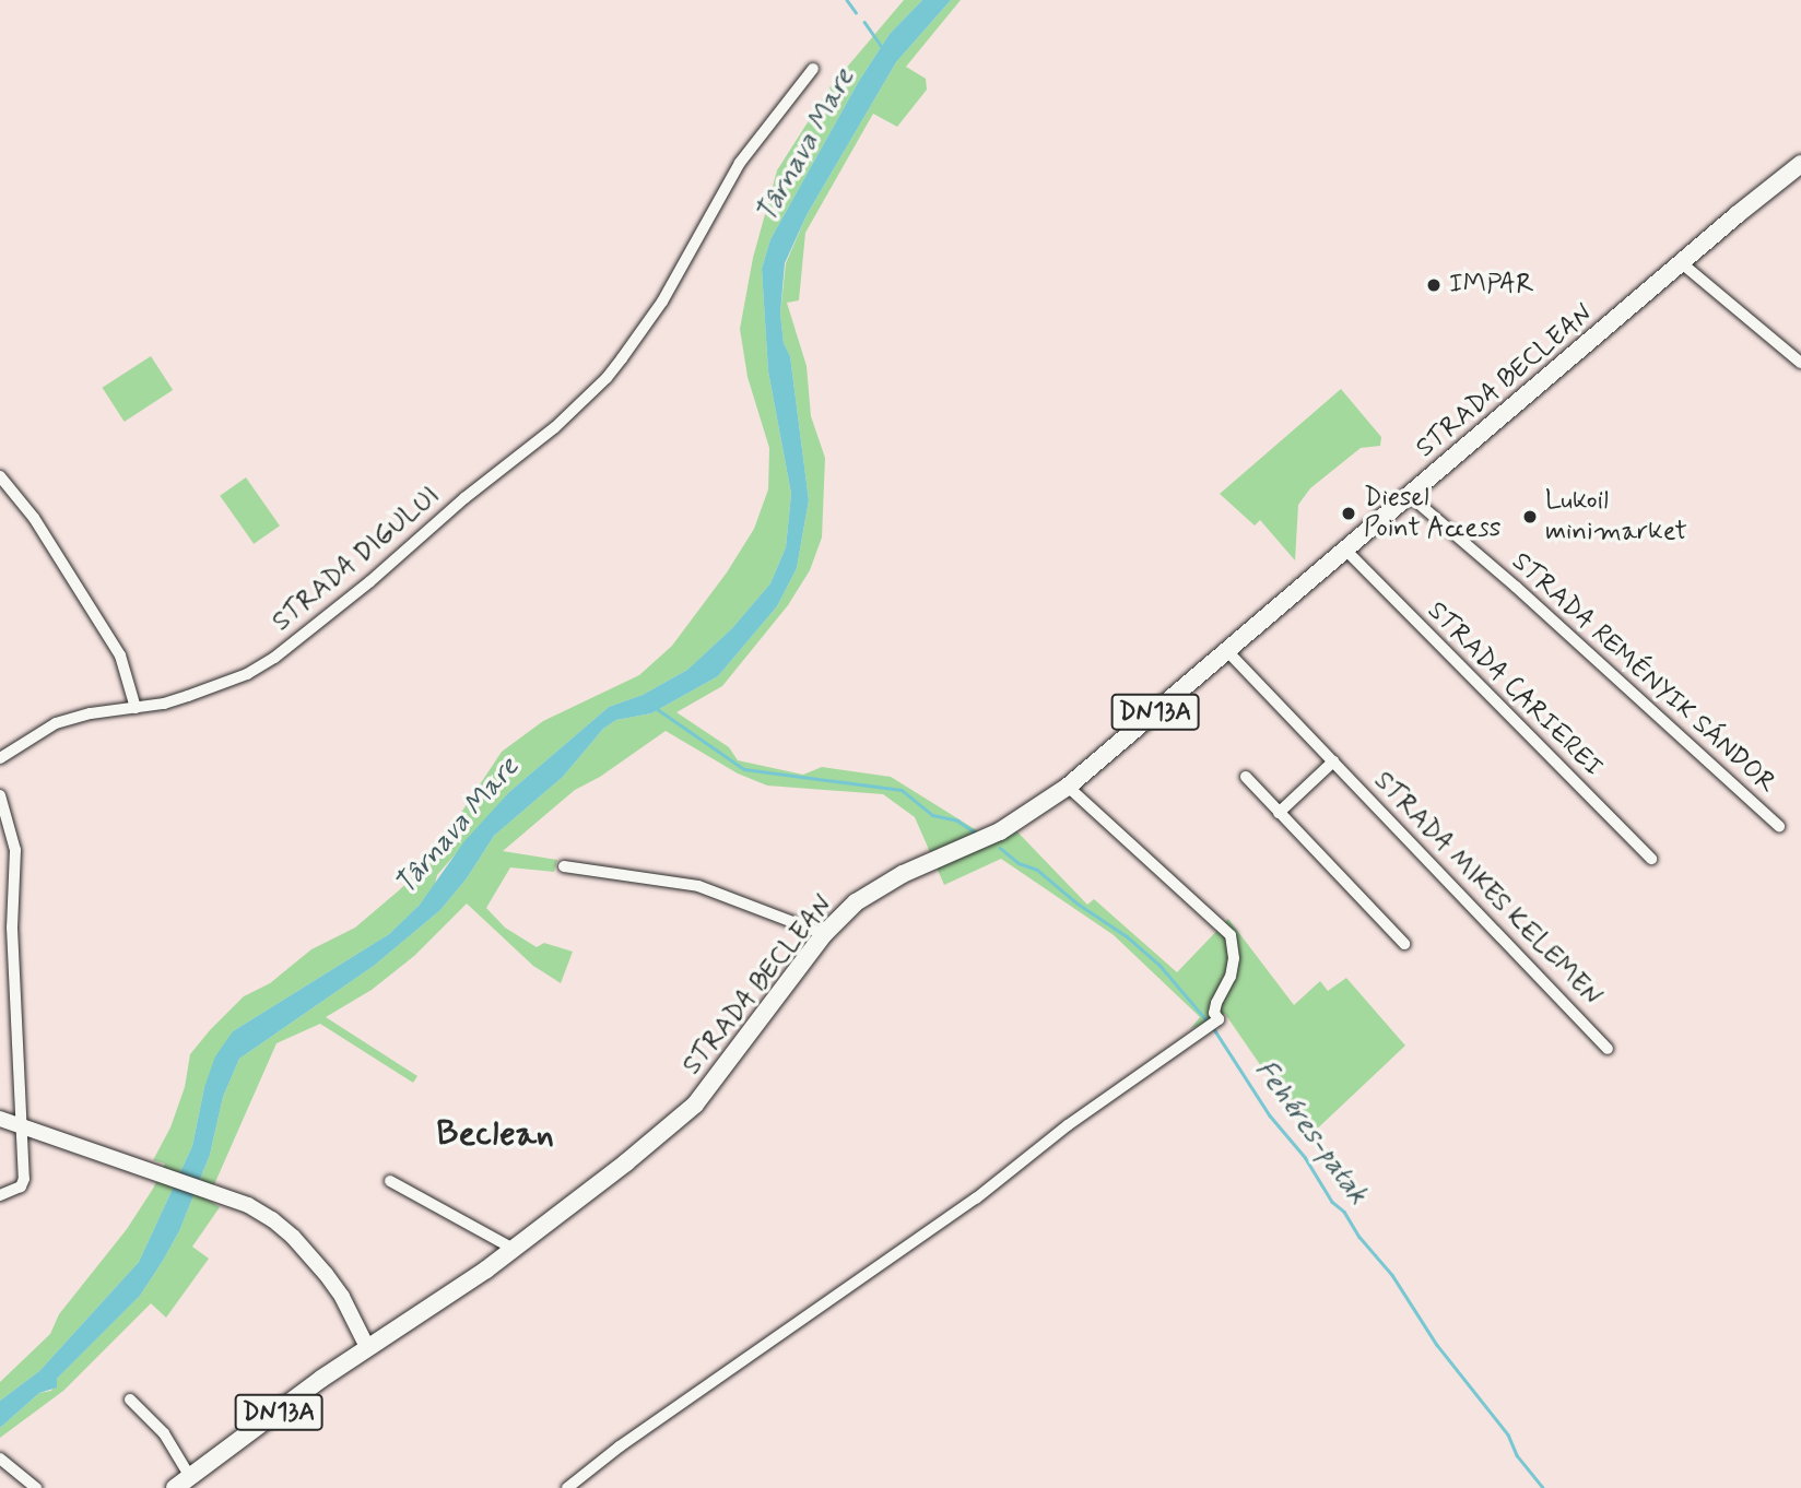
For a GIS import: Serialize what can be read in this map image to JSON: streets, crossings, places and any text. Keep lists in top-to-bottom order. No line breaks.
{"streets":{"main road":["STRADA BECLEAN","DN13A"],"street":["STRADA DIGULUI","STRADA REMÉNYIK SÁNDOR","STRADA CARIEREI","STRADA MIKES KELEMEN"]},"crossings":[["STRADA BECLEAN","STRADA REMÉNYIK SÁNDOR"],["STRADA BECLEAN","STRADA CARIEREI"],["STRADA BECLEAN","STRADA MIKES KELEMEN"]],"districts":["Beclean"],"water":["Târnava Mare","Fehéres-patak"],"places":["IMPAR","Diesel Point Access","Lukoil minimarket"]}
